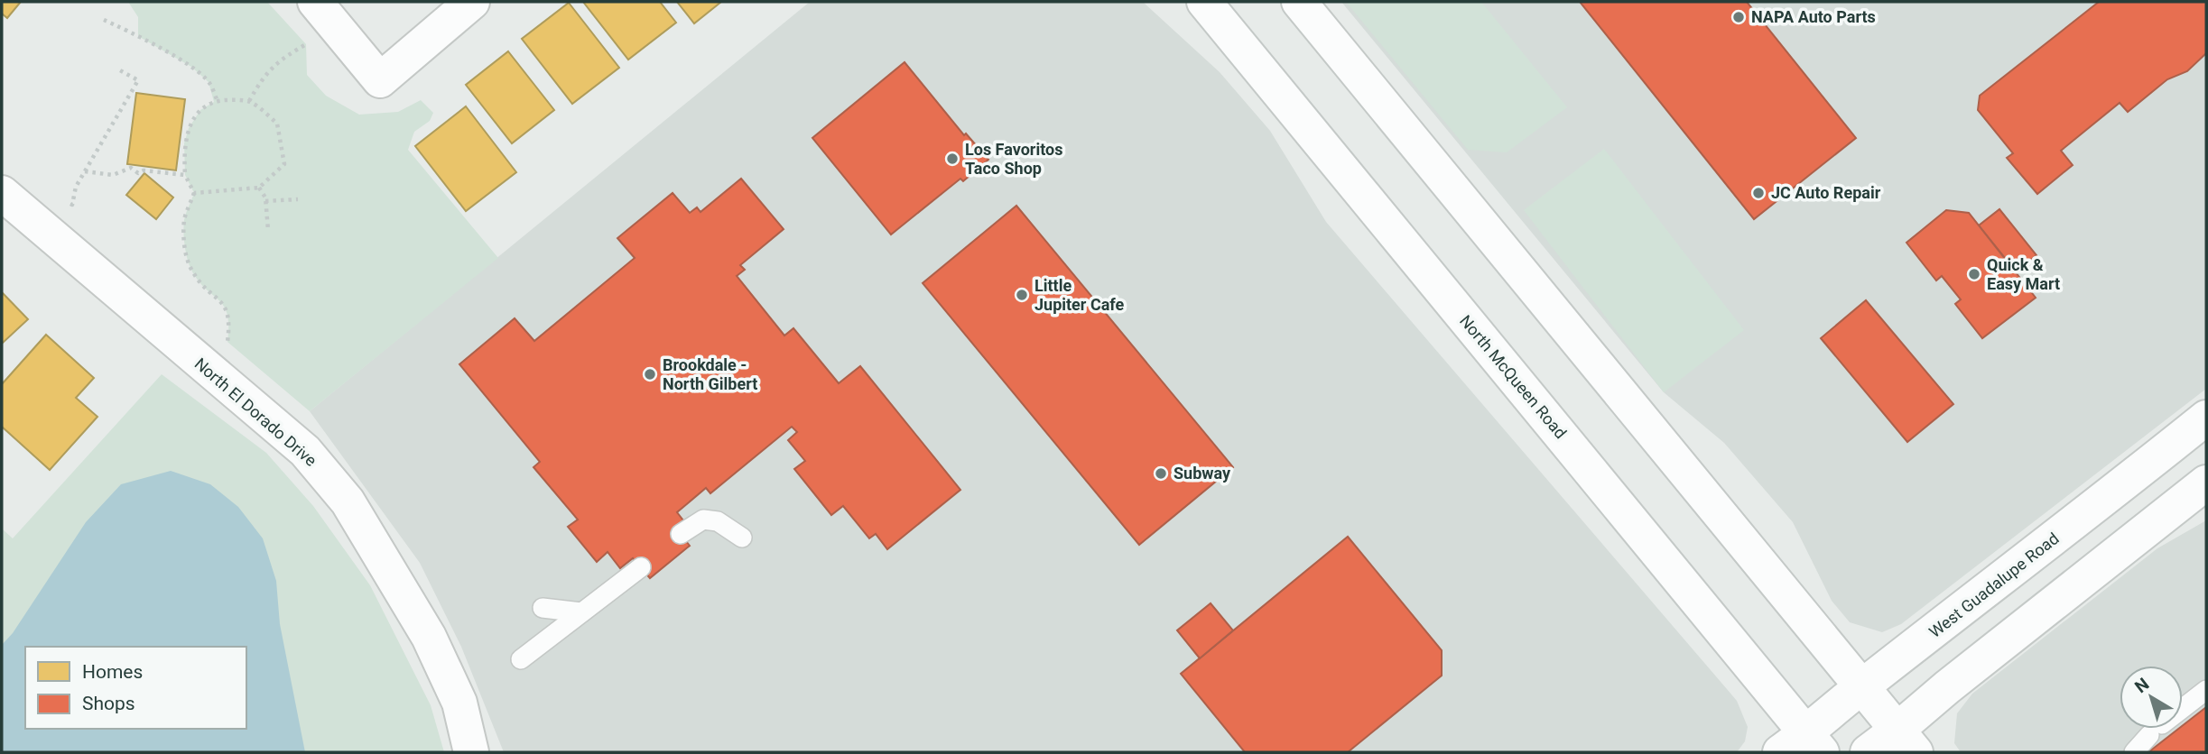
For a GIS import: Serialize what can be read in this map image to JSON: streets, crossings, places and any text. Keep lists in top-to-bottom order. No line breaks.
{"streets":{"main road":["North McQueen Road","North El Dorado Drive","West Guadalupe Road"]},"crossings":[["North McQueen Road","West Guadalupe Road"]],"places":["NAPA Auto Parts","Los Favoritos Taco Shop","JC Auto Repair","Quick & Easy Mart","Little Jupiter Cafe","Brookdale - North Gilbert","Subway"],"legend":["Homes","Shops"],"north":"top left"}
